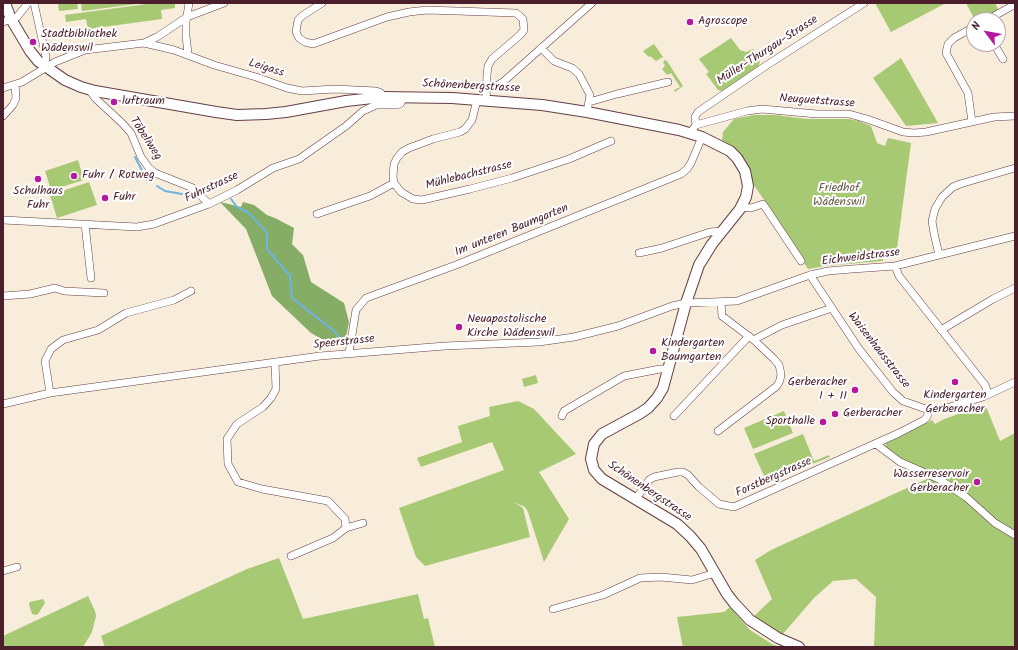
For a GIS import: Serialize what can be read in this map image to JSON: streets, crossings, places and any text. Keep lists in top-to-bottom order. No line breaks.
{"streets":{"street":["Müller-Thurgau-Strasse","Leigass","Schönenbergstrasse","Neuguetstrasse","Töbeliweg","Mühlebachstrasse","Fuhrstrasse","Im unteren Baumgarten","Eichweidstrasse","Speerstrasse","Waisenhausstrasse","Forstbergstrasse"]},"crossings":[["Müller-Thurgau-Strasse","Schönenbergstrasse"],["Müller-Thurgau-Strasse","Neuguetstrasse"],["Leigass","Schönenbergstrasse"],["Schönenbergstrasse","Neuguetstrasse"],["Schönenbergstrasse","Töbeliweg"],["Schönenbergstrasse","Fuhrstrasse"],["Schönenbergstrasse","Im unteren Baumgarten"],["Schönenbergstrasse","Eichweidstrasse"],["Schönenbergstrasse","Speerstrasse"],["Schönenbergstrasse","Forstbergstrasse"],["Töbeliweg","Fuhrstrasse"],["Im unteren Baumgarten","Speerstrasse"],["Eichweidstrasse","Speerstrasse"],["Eichweidstrasse","Waisenhausstrasse"],["Waisenhausstrasse","Forstbergstrasse"]],"parks":["Friedhof Wädenswil"],"places":["Agroscope","Stadtbibliothek Wädenswil","luftraum","Fuhr / Rotweg","Schulhaus Fuhr","Fuhr","Neuapostolische Kirche Wädenswil","Kindergarten Baumgarten","Kindergarten Gerberacher","Gerberacher I + II","Gerberacher","Sporthalle","Wasserreservoir Gerberacher"],"north":"top left"}
